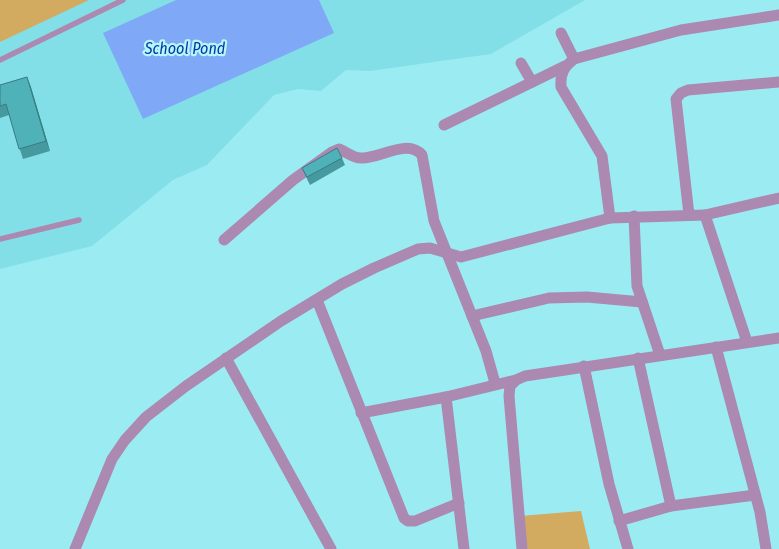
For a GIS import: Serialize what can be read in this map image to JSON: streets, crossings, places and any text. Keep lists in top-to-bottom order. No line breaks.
{"water":["School Pond"]}
